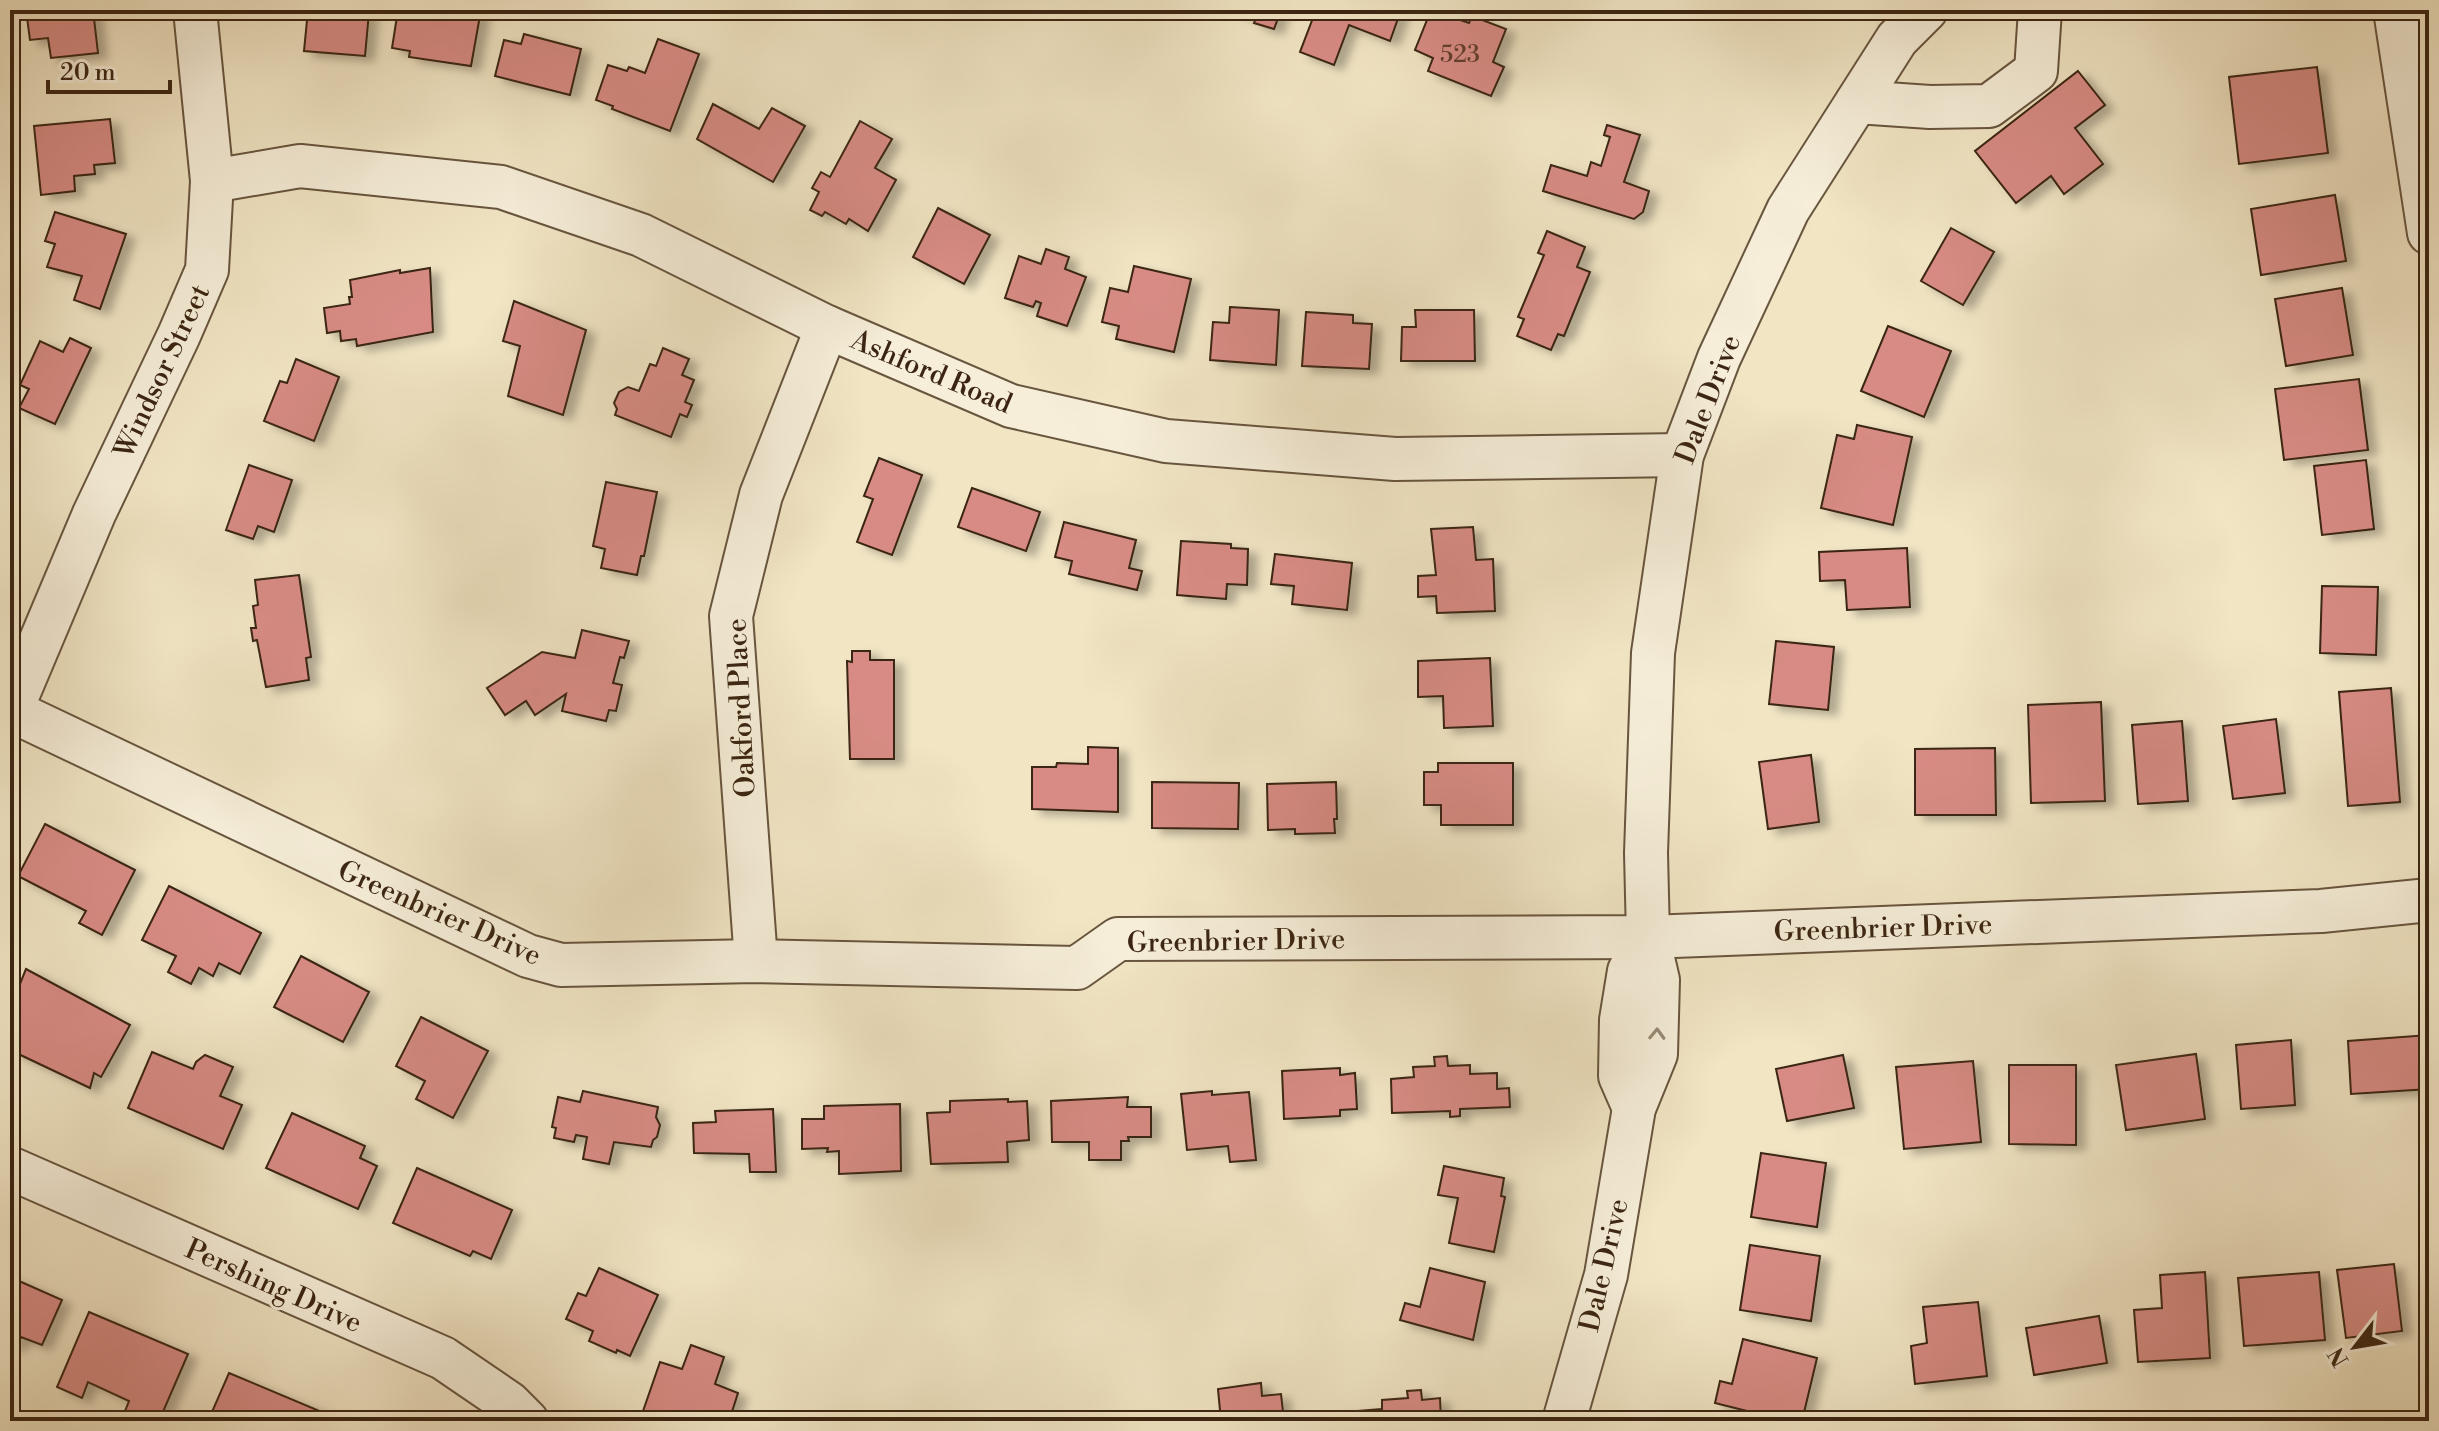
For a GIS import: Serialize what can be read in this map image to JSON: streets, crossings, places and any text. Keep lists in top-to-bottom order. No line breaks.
{"streets":{"street":["Windsor Street","Ashford Road","Dale Drive","Oakford Place","Greenbrier Drive","Pershing Drive"]},"crossings":[["Windsor Street","Ashford Road"],["Windsor Street","Greenbrier Drive"],["Ashford Road","Dale Drive"],["Ashford Road","Oakford Place"],["Dale Drive","Greenbrier Drive"],["Oakford Place","Greenbrier Drive"]],"house_numbers":["523"],"scale_bar":"20 m","north":"bottom left"}
